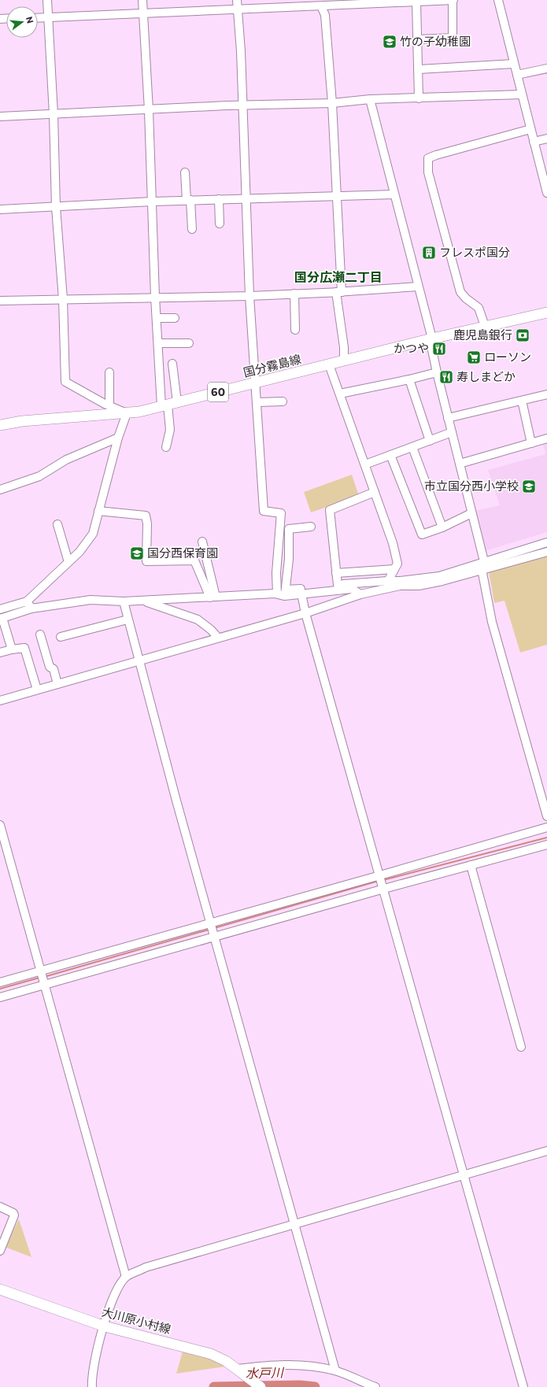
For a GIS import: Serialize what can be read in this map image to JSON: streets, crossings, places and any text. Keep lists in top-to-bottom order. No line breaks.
{"streets":{"main road":["国分霧島線","60","大川原小村線"]},"districts":["国分広瀬二丁目"],"water":["水戸川"],"places":{"school or university":["竹の子幼稚園","市立国分西小学校","国分西保育園"],"building":["フレスポ国分"],"bank":["鹿児島銀行"],"restaurant":["かつや","寿しまどか"],"supermarket":["ローソン"]},"north":"right"}
